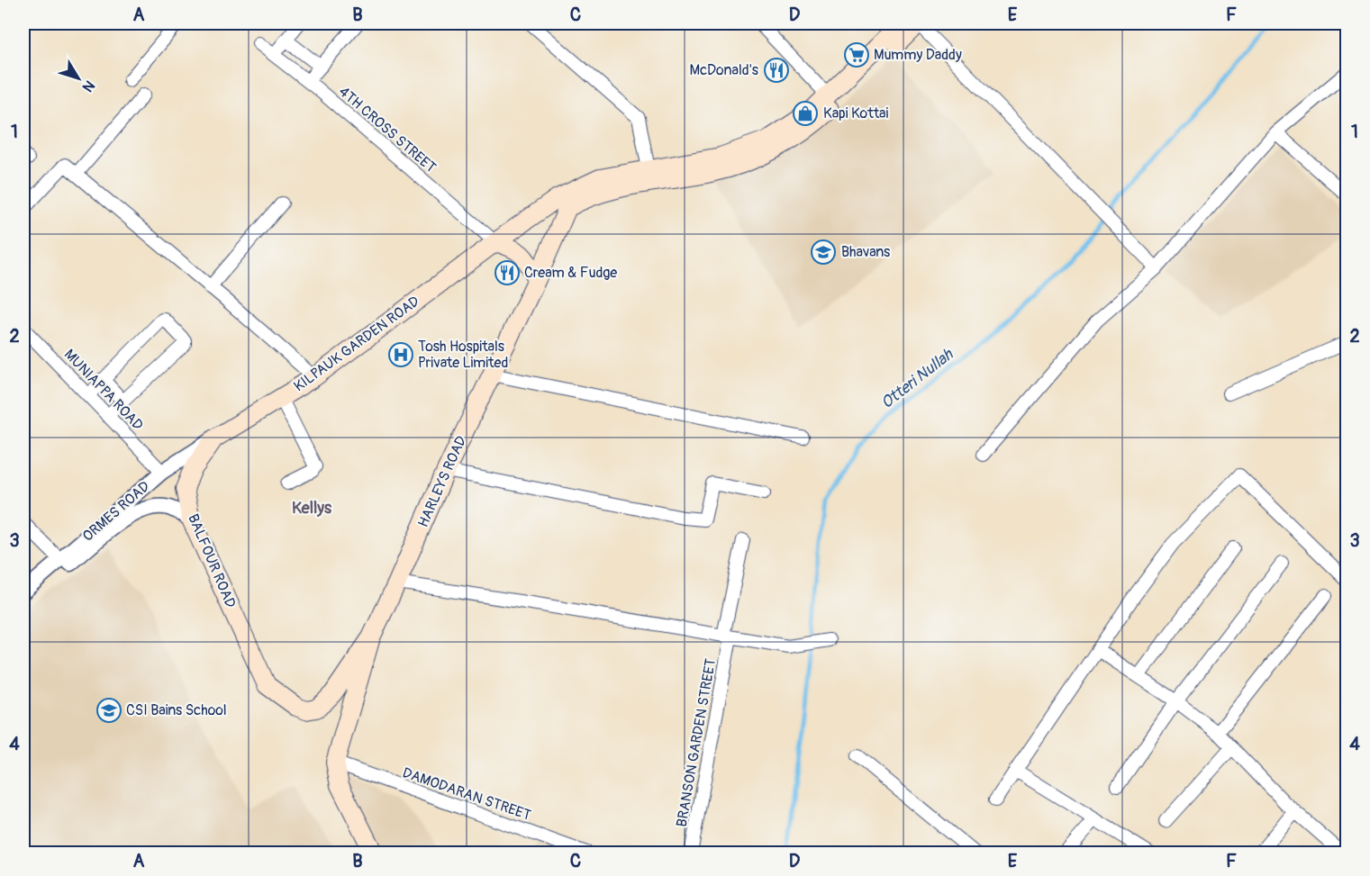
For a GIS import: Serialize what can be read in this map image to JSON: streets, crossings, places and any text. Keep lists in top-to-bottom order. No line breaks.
{"streets":{"main road":["KILPAUK GARDEN ROAD","HARLEYS ROAD","BALFOUR ROAD"],"street":["4TH CROSS STREET","MUNIAPPA ROAD","ORMES ROAD","BRANSON GARDEN STREET","DAMODARAN STREET"]},"crossings":[["4TH CROSS STREET","KILPAUK GARDEN ROAD"],["KILPAUK GARDEN ROAD","ORMES ROAD"],["KILPAUK GARDEN ROAD","BALFOUR ROAD"],["MUNIAPPA ROAD","ORMES ROAD"],["HARLEYS ROAD","BALFOUR ROAD"],["HARLEYS ROAD","DAMODARAN STREET"],["ORMES ROAD","BALFOUR ROAD"]],"districts":["Kellys"],"water":["Otteri Nullah"],"places":{"supermarket":["Mummy Daddy"],"restaurant":["McDonald's","Cream & Fudge"],"shop":["Kapi Kottai"],"school or university":["Bhavans","CSI Bains School"],"hospital":["Tosh Hospitals Private Limited"]},"north":"bottom right","grid":{"columns":["A","B","C","D","E","F"],"rows":["1","2","3","4"]}}
